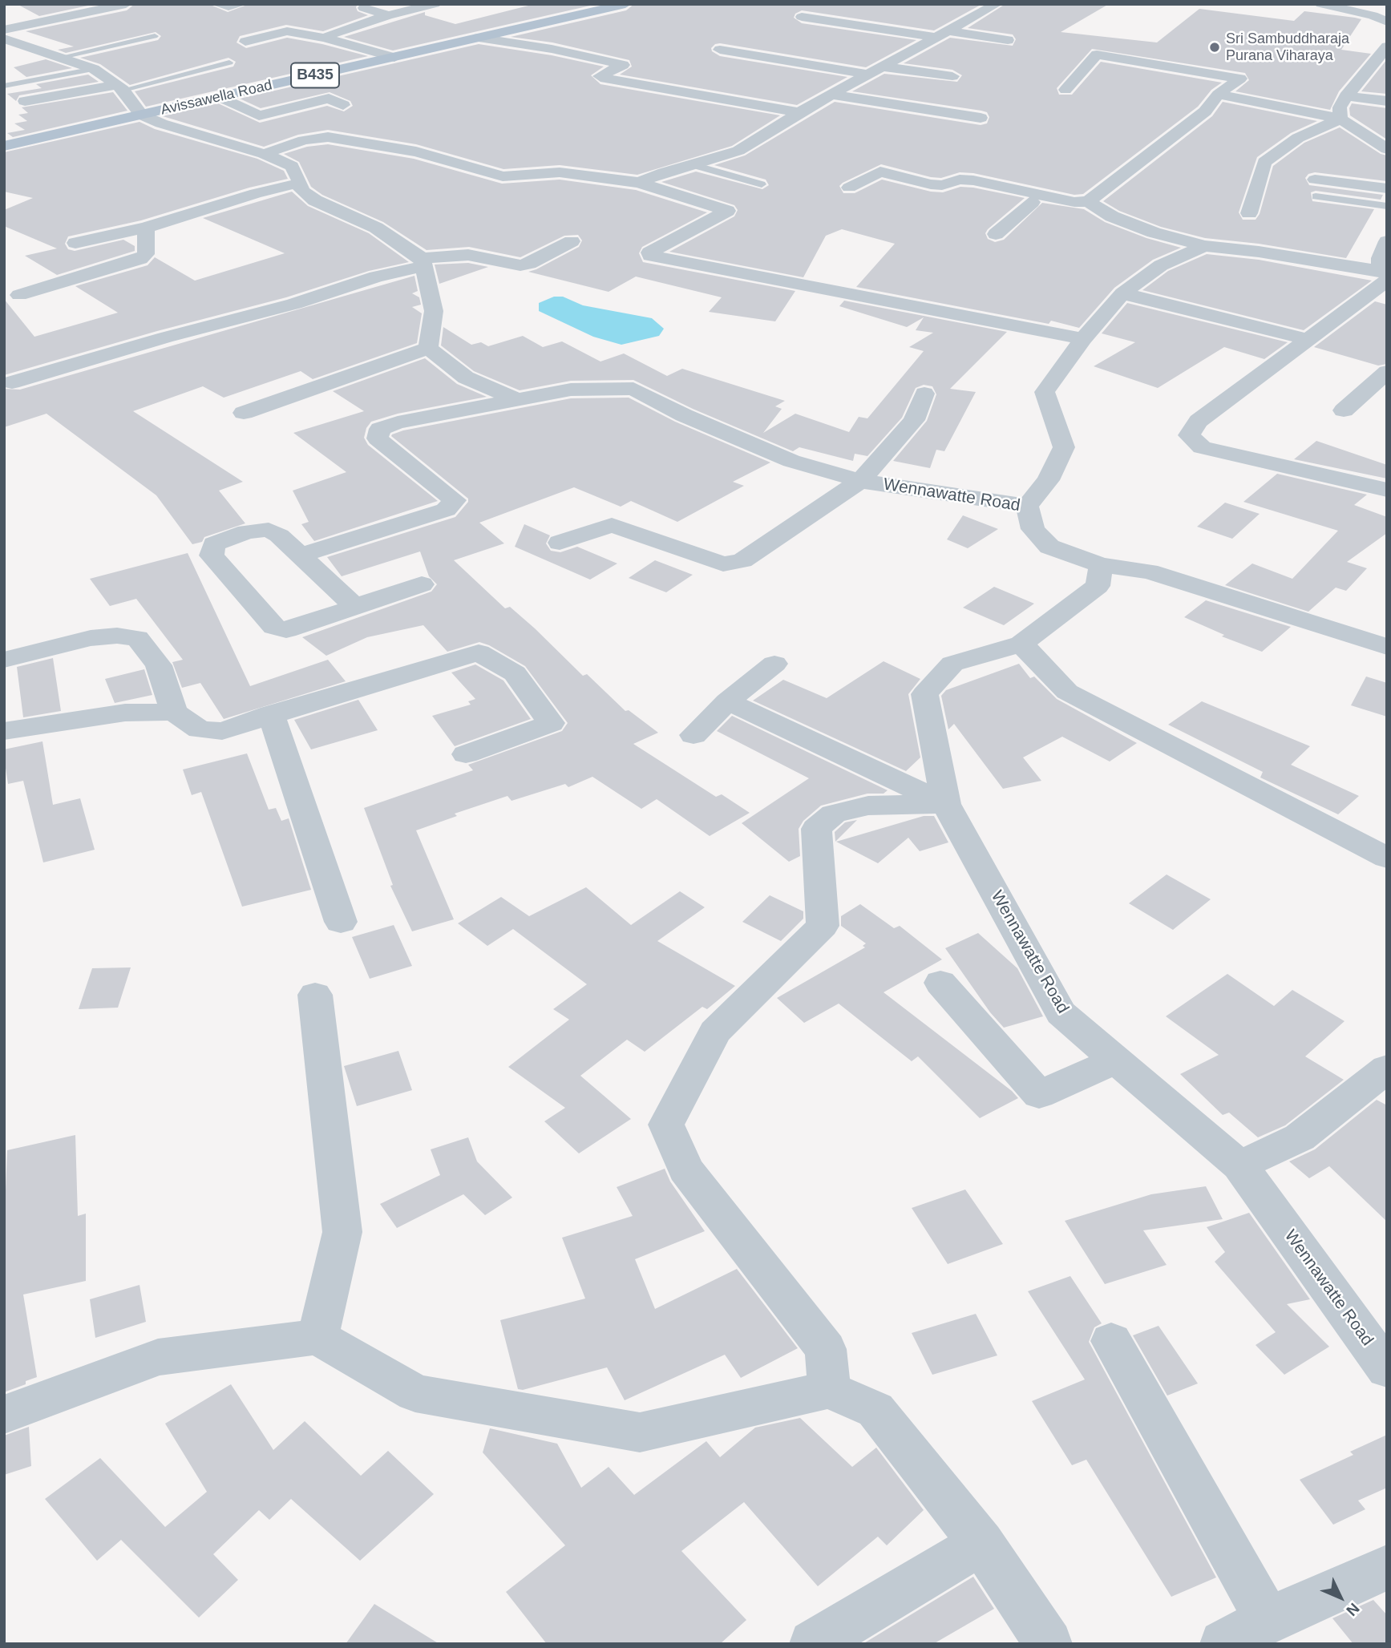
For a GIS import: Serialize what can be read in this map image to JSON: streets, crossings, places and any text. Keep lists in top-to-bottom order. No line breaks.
{"streets":{"main road":["B435","Avissawella Road"],"street":["Wennawatte Road"]},"places":["Sri Sambuddharaja Purana Viharaya"],"north":"bottom right"}
